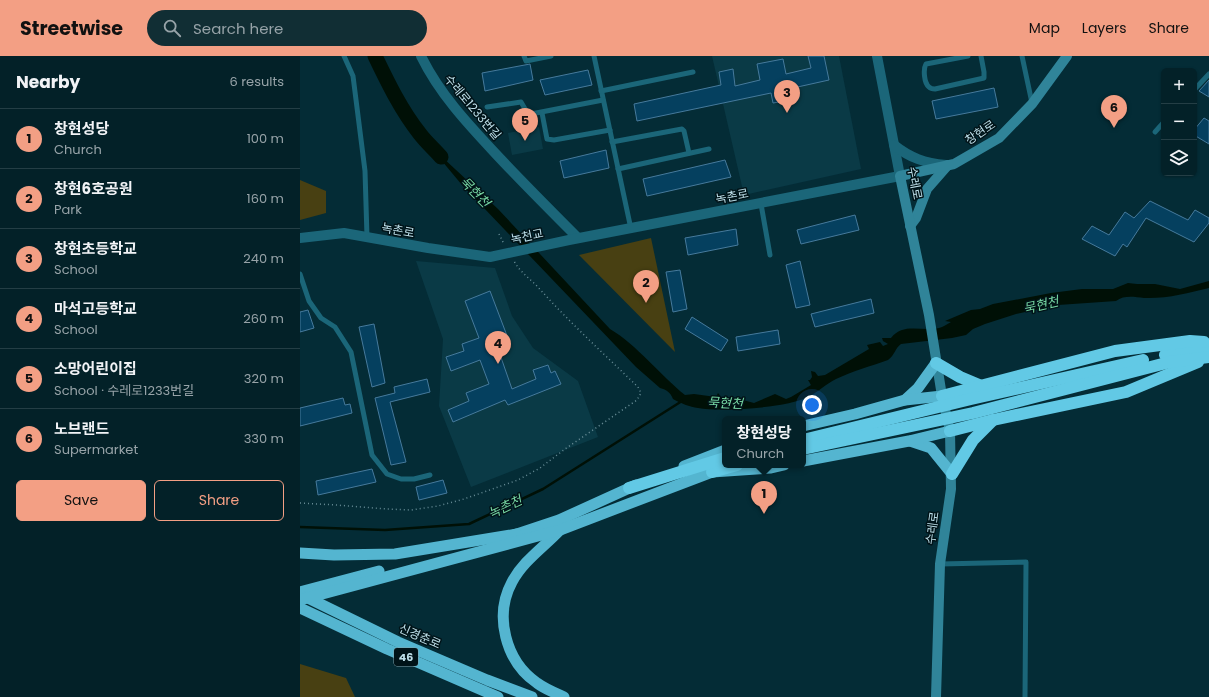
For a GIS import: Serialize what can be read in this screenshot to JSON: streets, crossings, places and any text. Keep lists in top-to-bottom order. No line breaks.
{"streets":{"highway":["신경춘로","46"],"main road":["창현로","수레로"],"street":["수레로1233번길","녹촌로","녹천교"]},"crossings":[["수레로1233번길","녹촌로"],["수레로1233번길","녹천교"],["창현로","수레로"],["창현로","녹촌로"],["수레로","녹촌로"],["녹촌로","녹천교"]],"water":["묵현천","녹촌천"],"page":{"header":"Streetwise","search":"Search here","nav":["Map","Layers","Share"],"heading":["Nearby","6 results"],"map_buttons":["+","−"],"pins":["3","6","5","2","4","1"],"list":[{"mark":"1","name":"창현성당","note":"Church","value":"100 m"},{"mark":"2","name":"창현6호공원","note":"Park","value":"160 m"},{"mark":"3","name":"창현초등학교","note":"School","value":"240 m"},{"mark":"4","name":"마석고등학교","note":"School","value":"260 m"},{"mark":"5","name":"소망어린이집","note":"School · 수레로1233번길","value":"320 m"},{"mark":"6","name":"노브랜드","note":"Supermarket","value":"330 m"}],"popup":["창현성당","Church"],"buttons":["Save","Share"]}}
